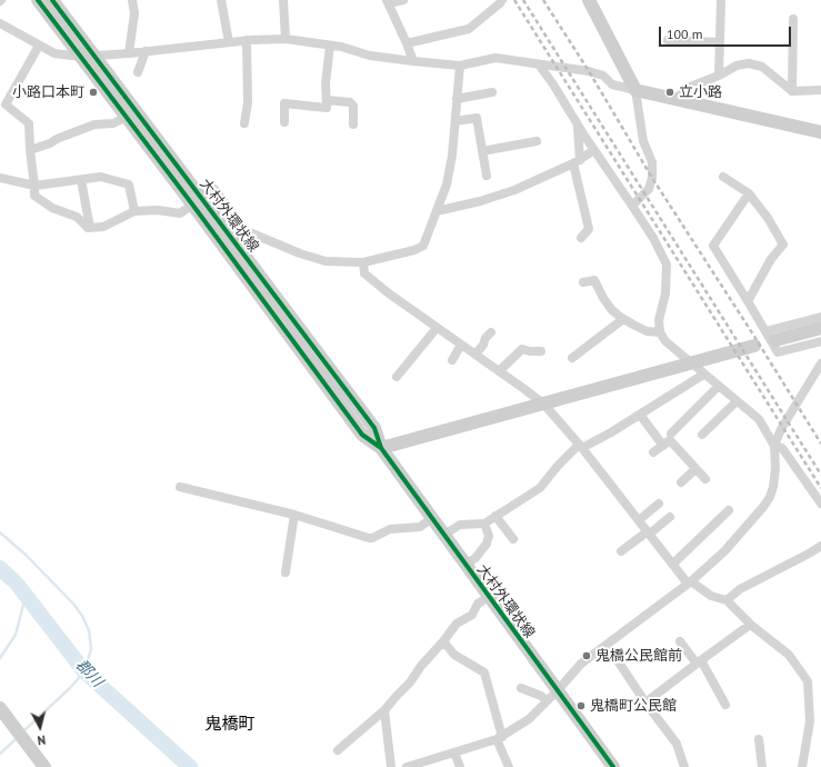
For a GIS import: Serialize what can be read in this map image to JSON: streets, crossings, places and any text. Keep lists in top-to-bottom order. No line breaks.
{"streets":{"main road":["大村外環状線"]},"districts":["鬼橋町"],"water":["郡川"],"places":["小路口本町","立小路","鬼橋公民館前","鬼橋町公民館"],"scale_bar":"100 m","north":"bottom"}
